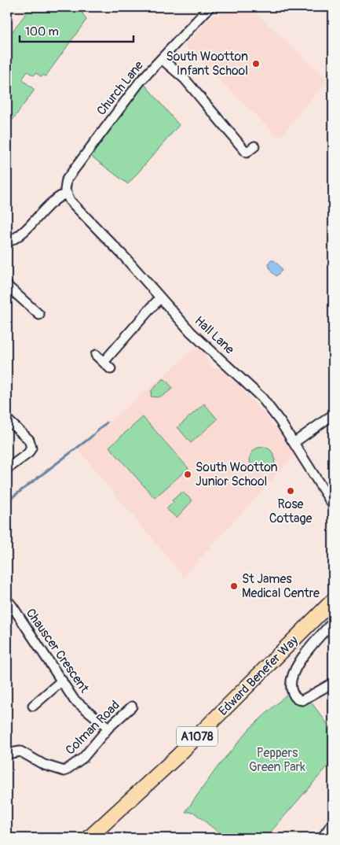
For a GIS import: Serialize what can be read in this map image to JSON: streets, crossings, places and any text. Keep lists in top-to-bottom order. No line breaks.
{"streets":{"main road":["Edward Benefer Way","A1078"],"street":["Church Lane","Hall Lane","Chauscer Crescent","Colman Road"]},"crossings":[["Church Lane","Hall Lane"],["Chauscer Crescent","Colman Road"]],"parks":["Peppers Green Park"],"places":["South Wootton Infant School","South Wootton Junior School","Rose Cottage","St James Medical Centre"],"scale_bar":"100 m"}
